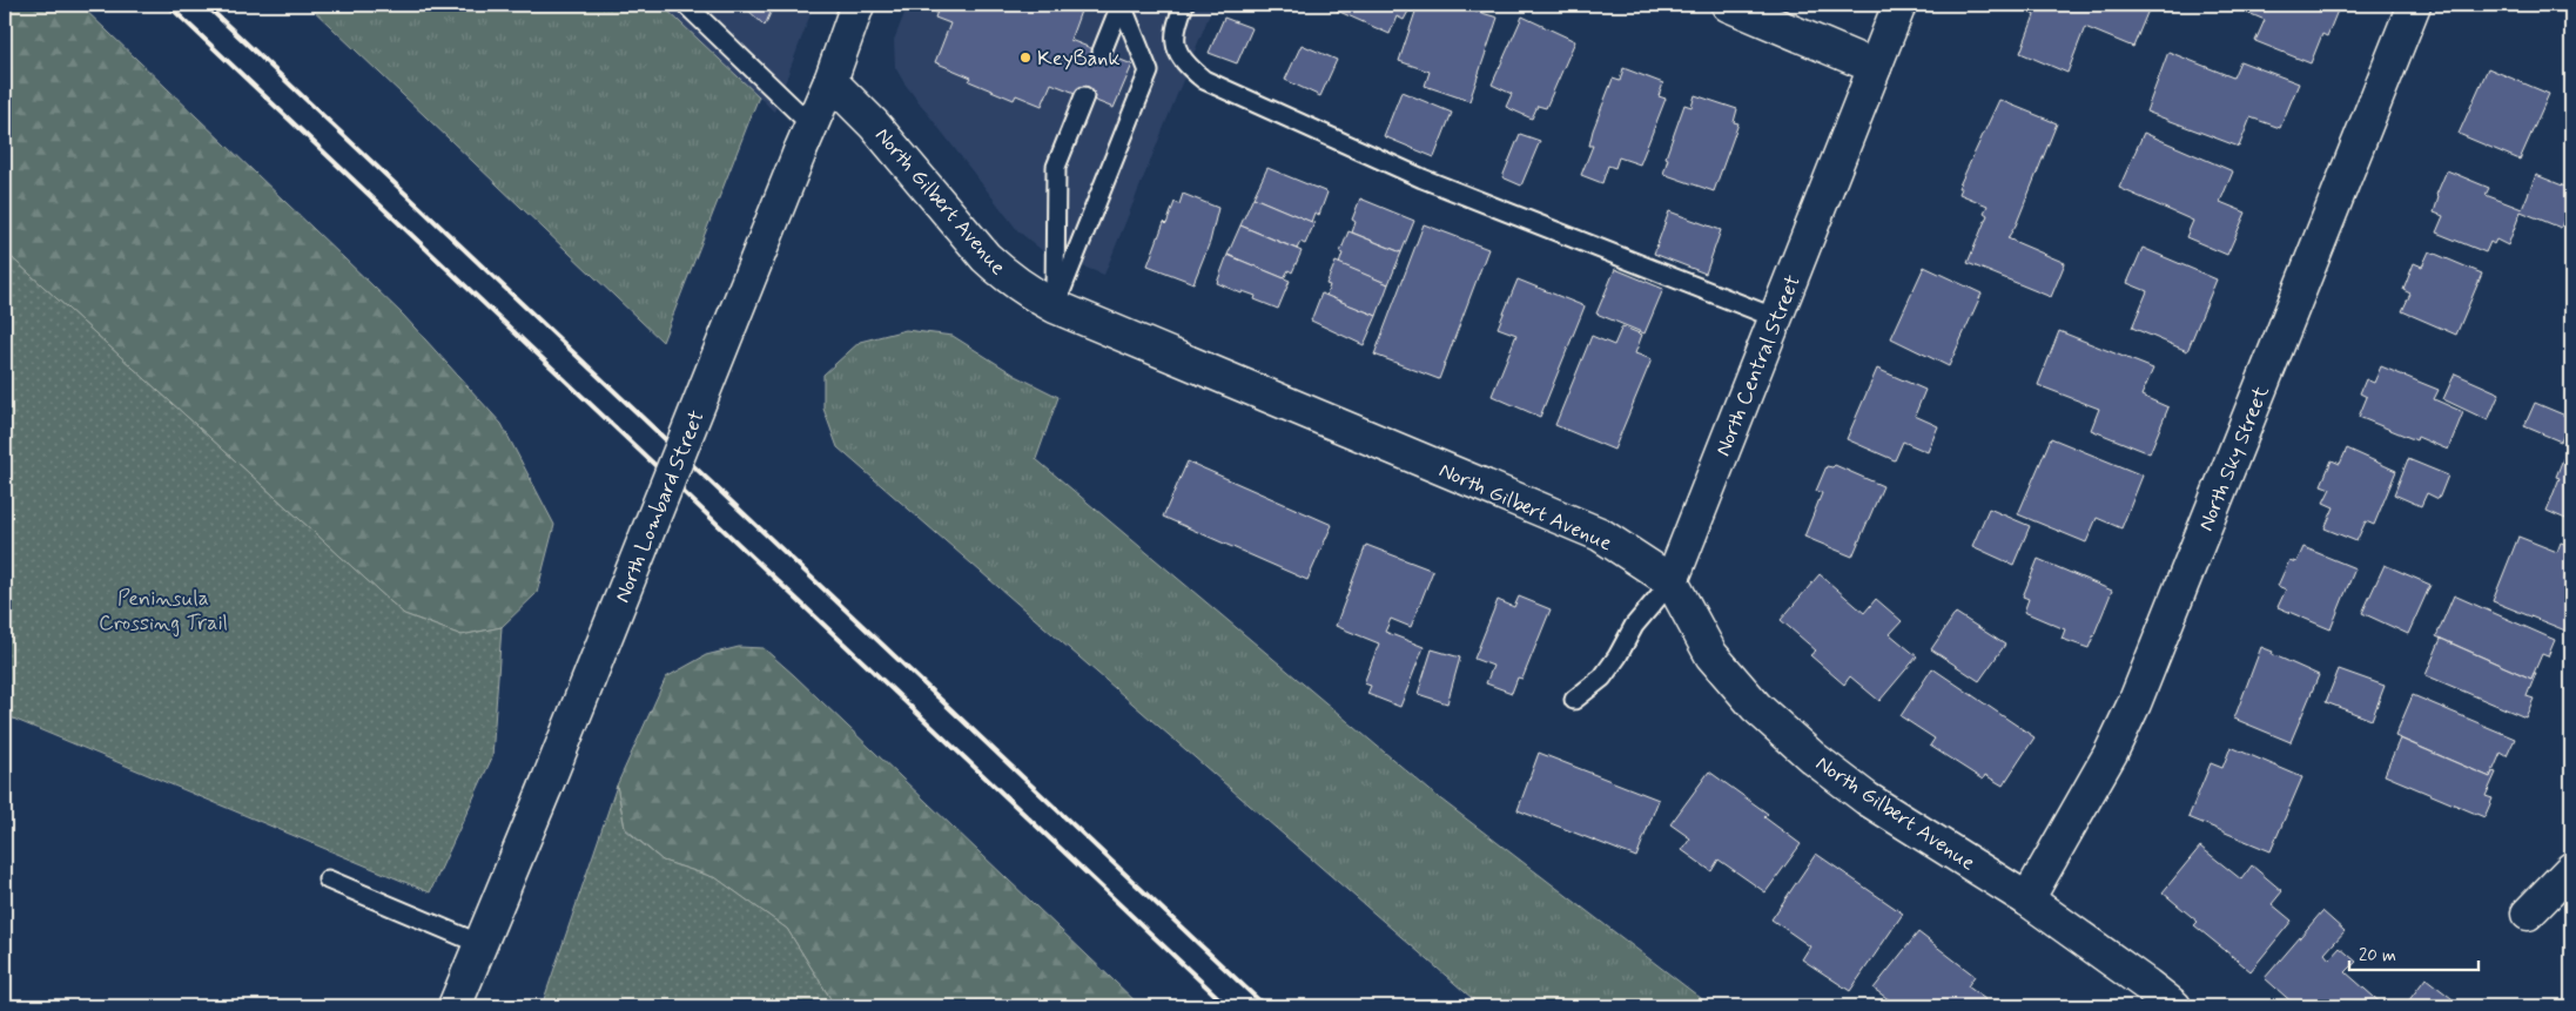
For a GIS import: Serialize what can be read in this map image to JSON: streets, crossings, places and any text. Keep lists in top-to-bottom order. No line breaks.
{"streets":{"street":["North Gilbert Avenue","North Central Street","North Sky Street","North Lombard Street"]},"crossings":[["North Gilbert Avenue","North Central Street"],["North Gilbert Avenue","North Sky Street"],["North Gilbert Avenue","North Lombard Street"]],"parks":["Peninsula Crossing Trail"],"places":["KeyBank"],"scale_bar":"20 m"}
